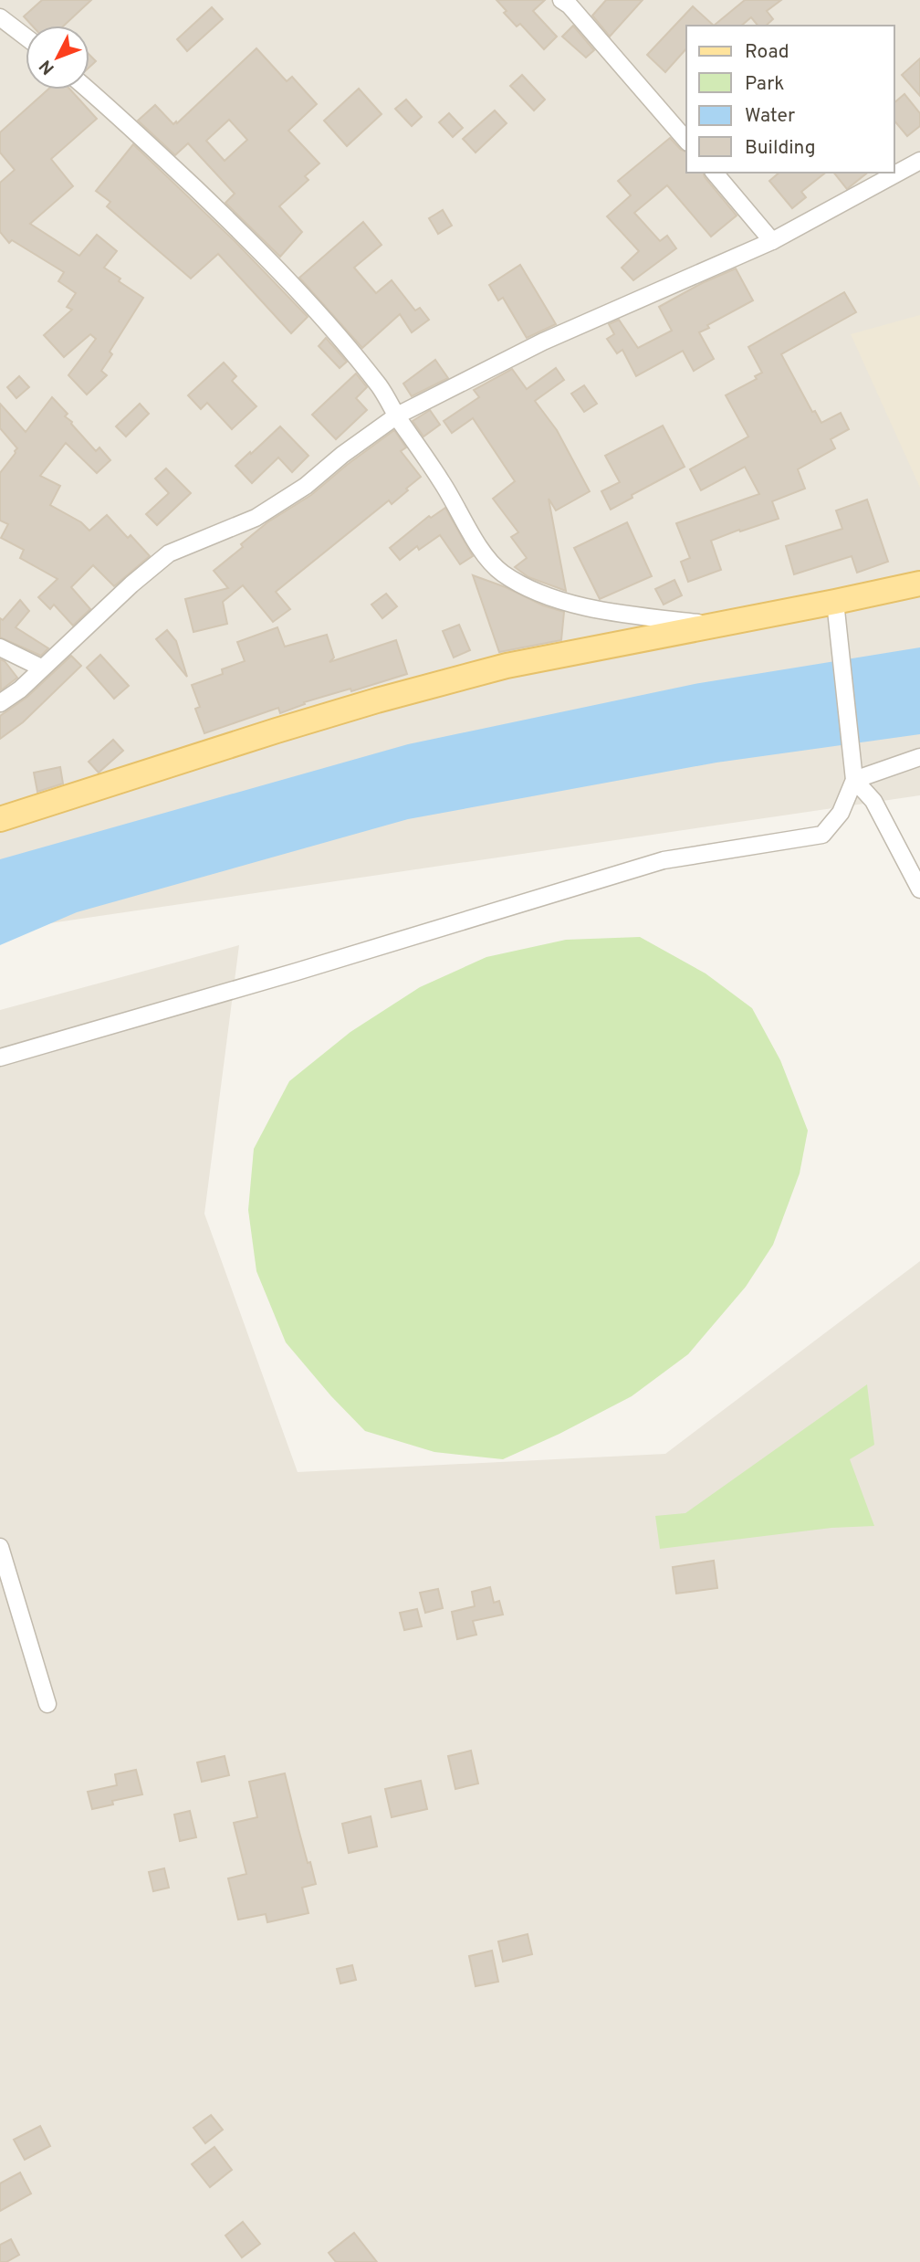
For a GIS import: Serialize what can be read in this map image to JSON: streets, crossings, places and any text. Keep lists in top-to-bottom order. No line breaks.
{"legend":["Road","Park","Water","Building"],"north":"bottom left"}
